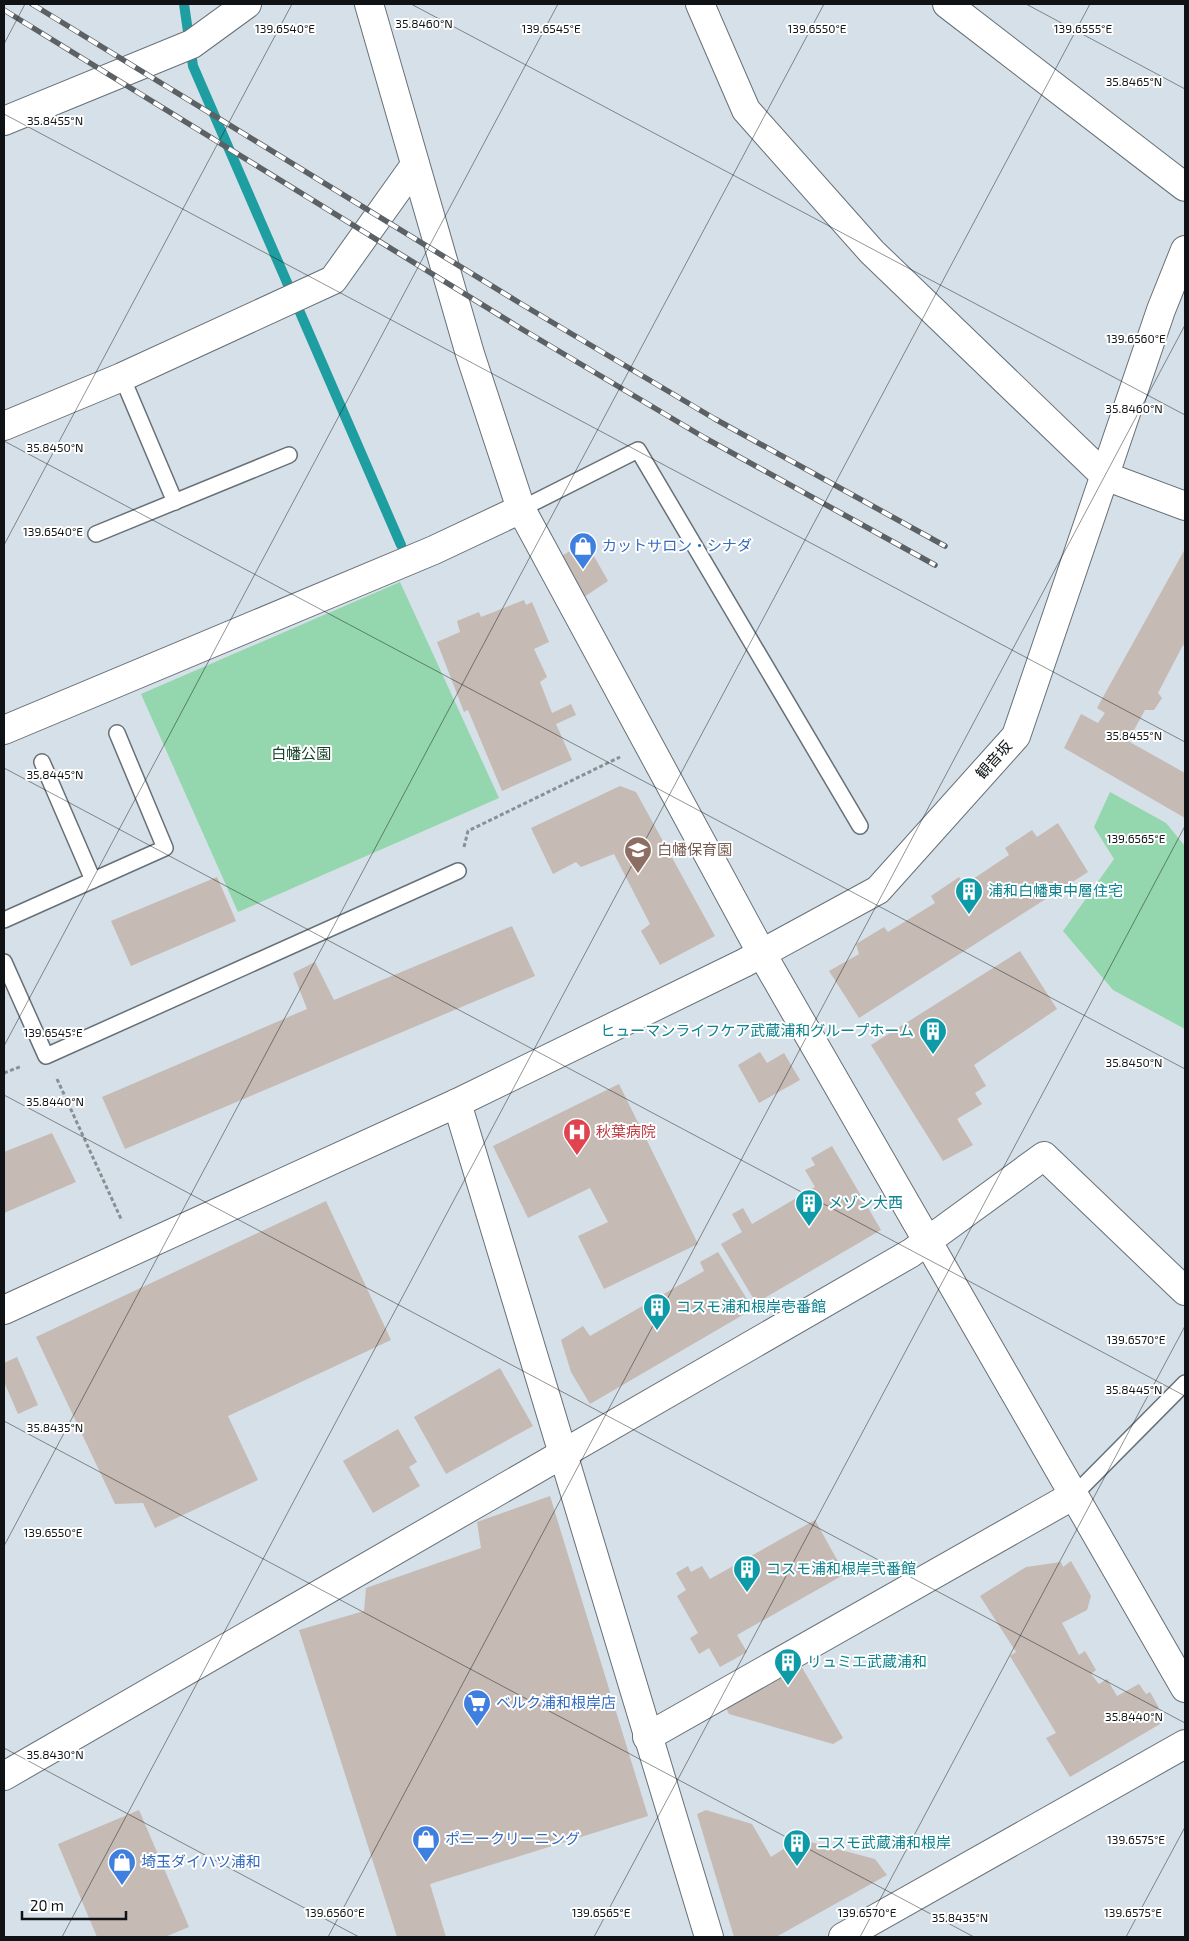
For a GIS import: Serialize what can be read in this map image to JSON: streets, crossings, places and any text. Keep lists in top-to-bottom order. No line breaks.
{"streets":{"street":["観音坂"]},"parks":["白幡公園"],"places":{"shop":["カットサロン・シナダ","ポニークリーニング","埼玉ダイハツ浦和"],"school or university":["白幡保育園"],"building":["浦和白幡東中層住宅","ヒューマンライフケア武蔵浦和グループホーム","メゾン大西","コスモ浦和根岸壱番館","コスモ浦和根岸弐番館","リュミエ武蔵浦和","コスモ武蔵浦和根岸"],"hospital":["秋葉病院"],"supermarket":["ベルク浦和根岸店"]},"scale_bar":"20 m","coordinates":["35.8460°N","139.6540°E","139.6545°E","139.6550°E","139.6555°E","35.8465°N","35.8455°N","139.6560°E","35.8450°N","35.8445°N","139.6565°E","35.8440°N","139.6570°E","35.8435°N","35.8430°N","139.6575°E"]}
